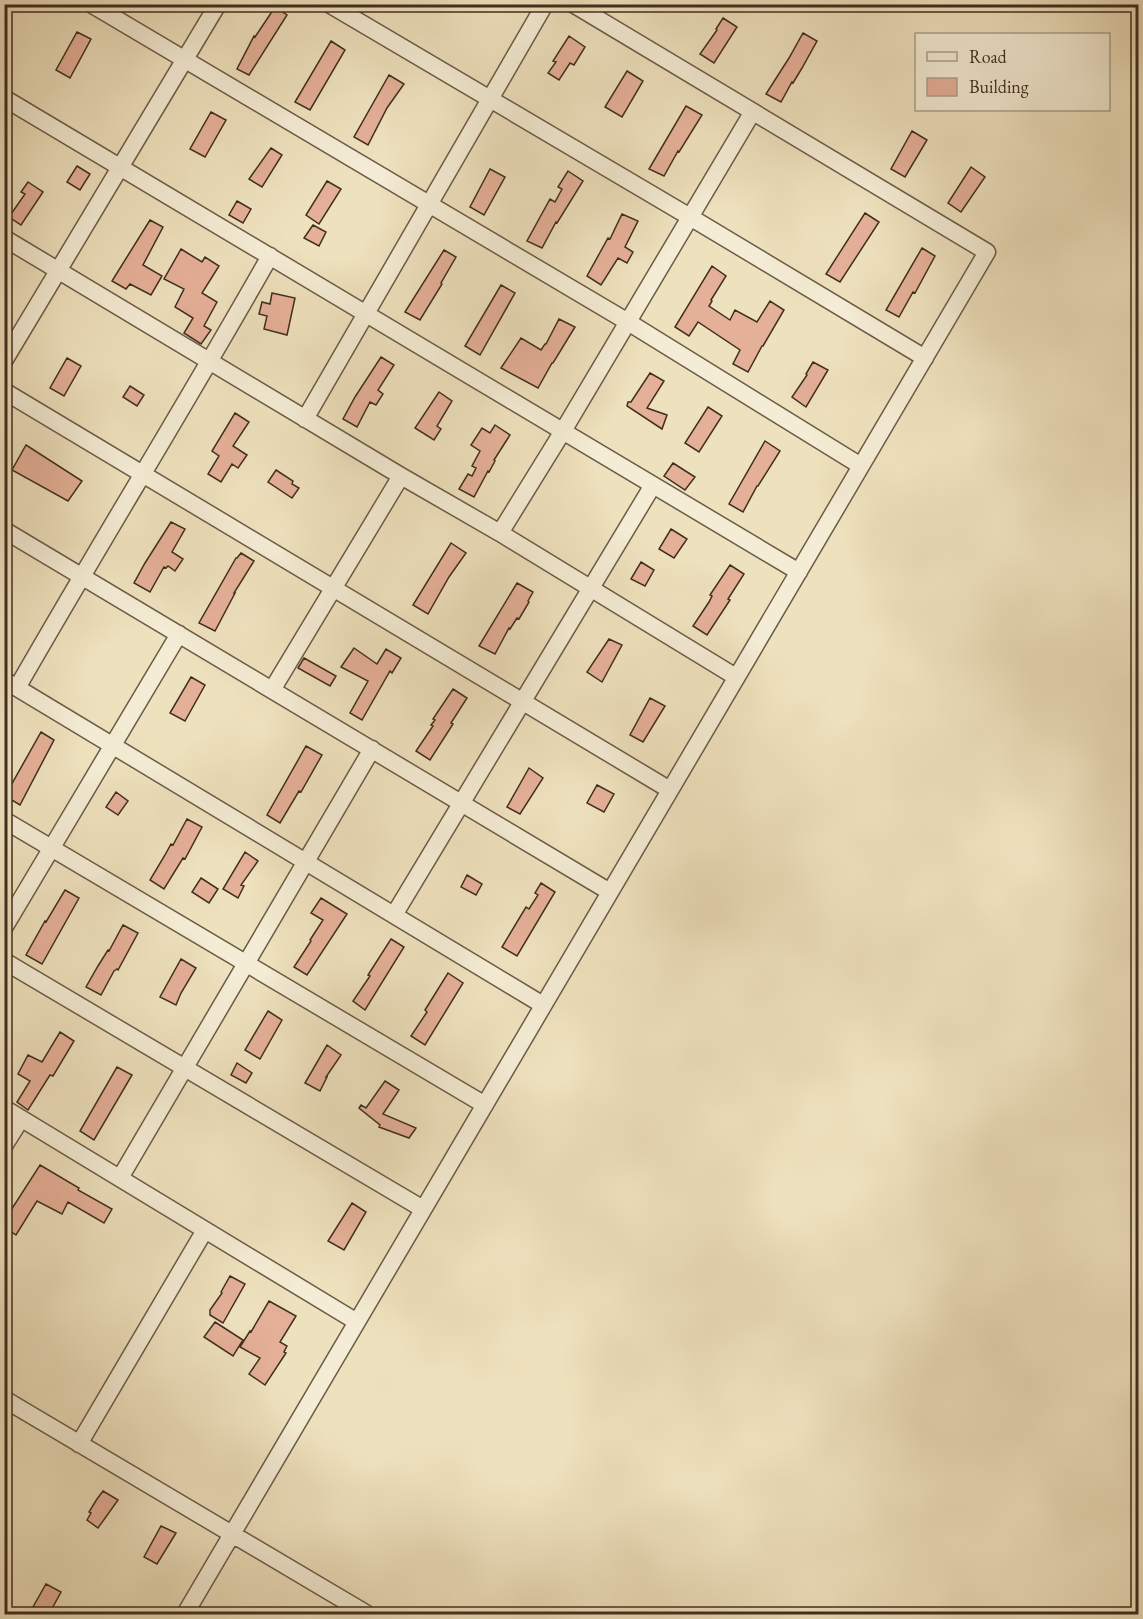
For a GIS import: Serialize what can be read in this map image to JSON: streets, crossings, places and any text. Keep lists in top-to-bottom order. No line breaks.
{"legend":["Road","Building"]}
